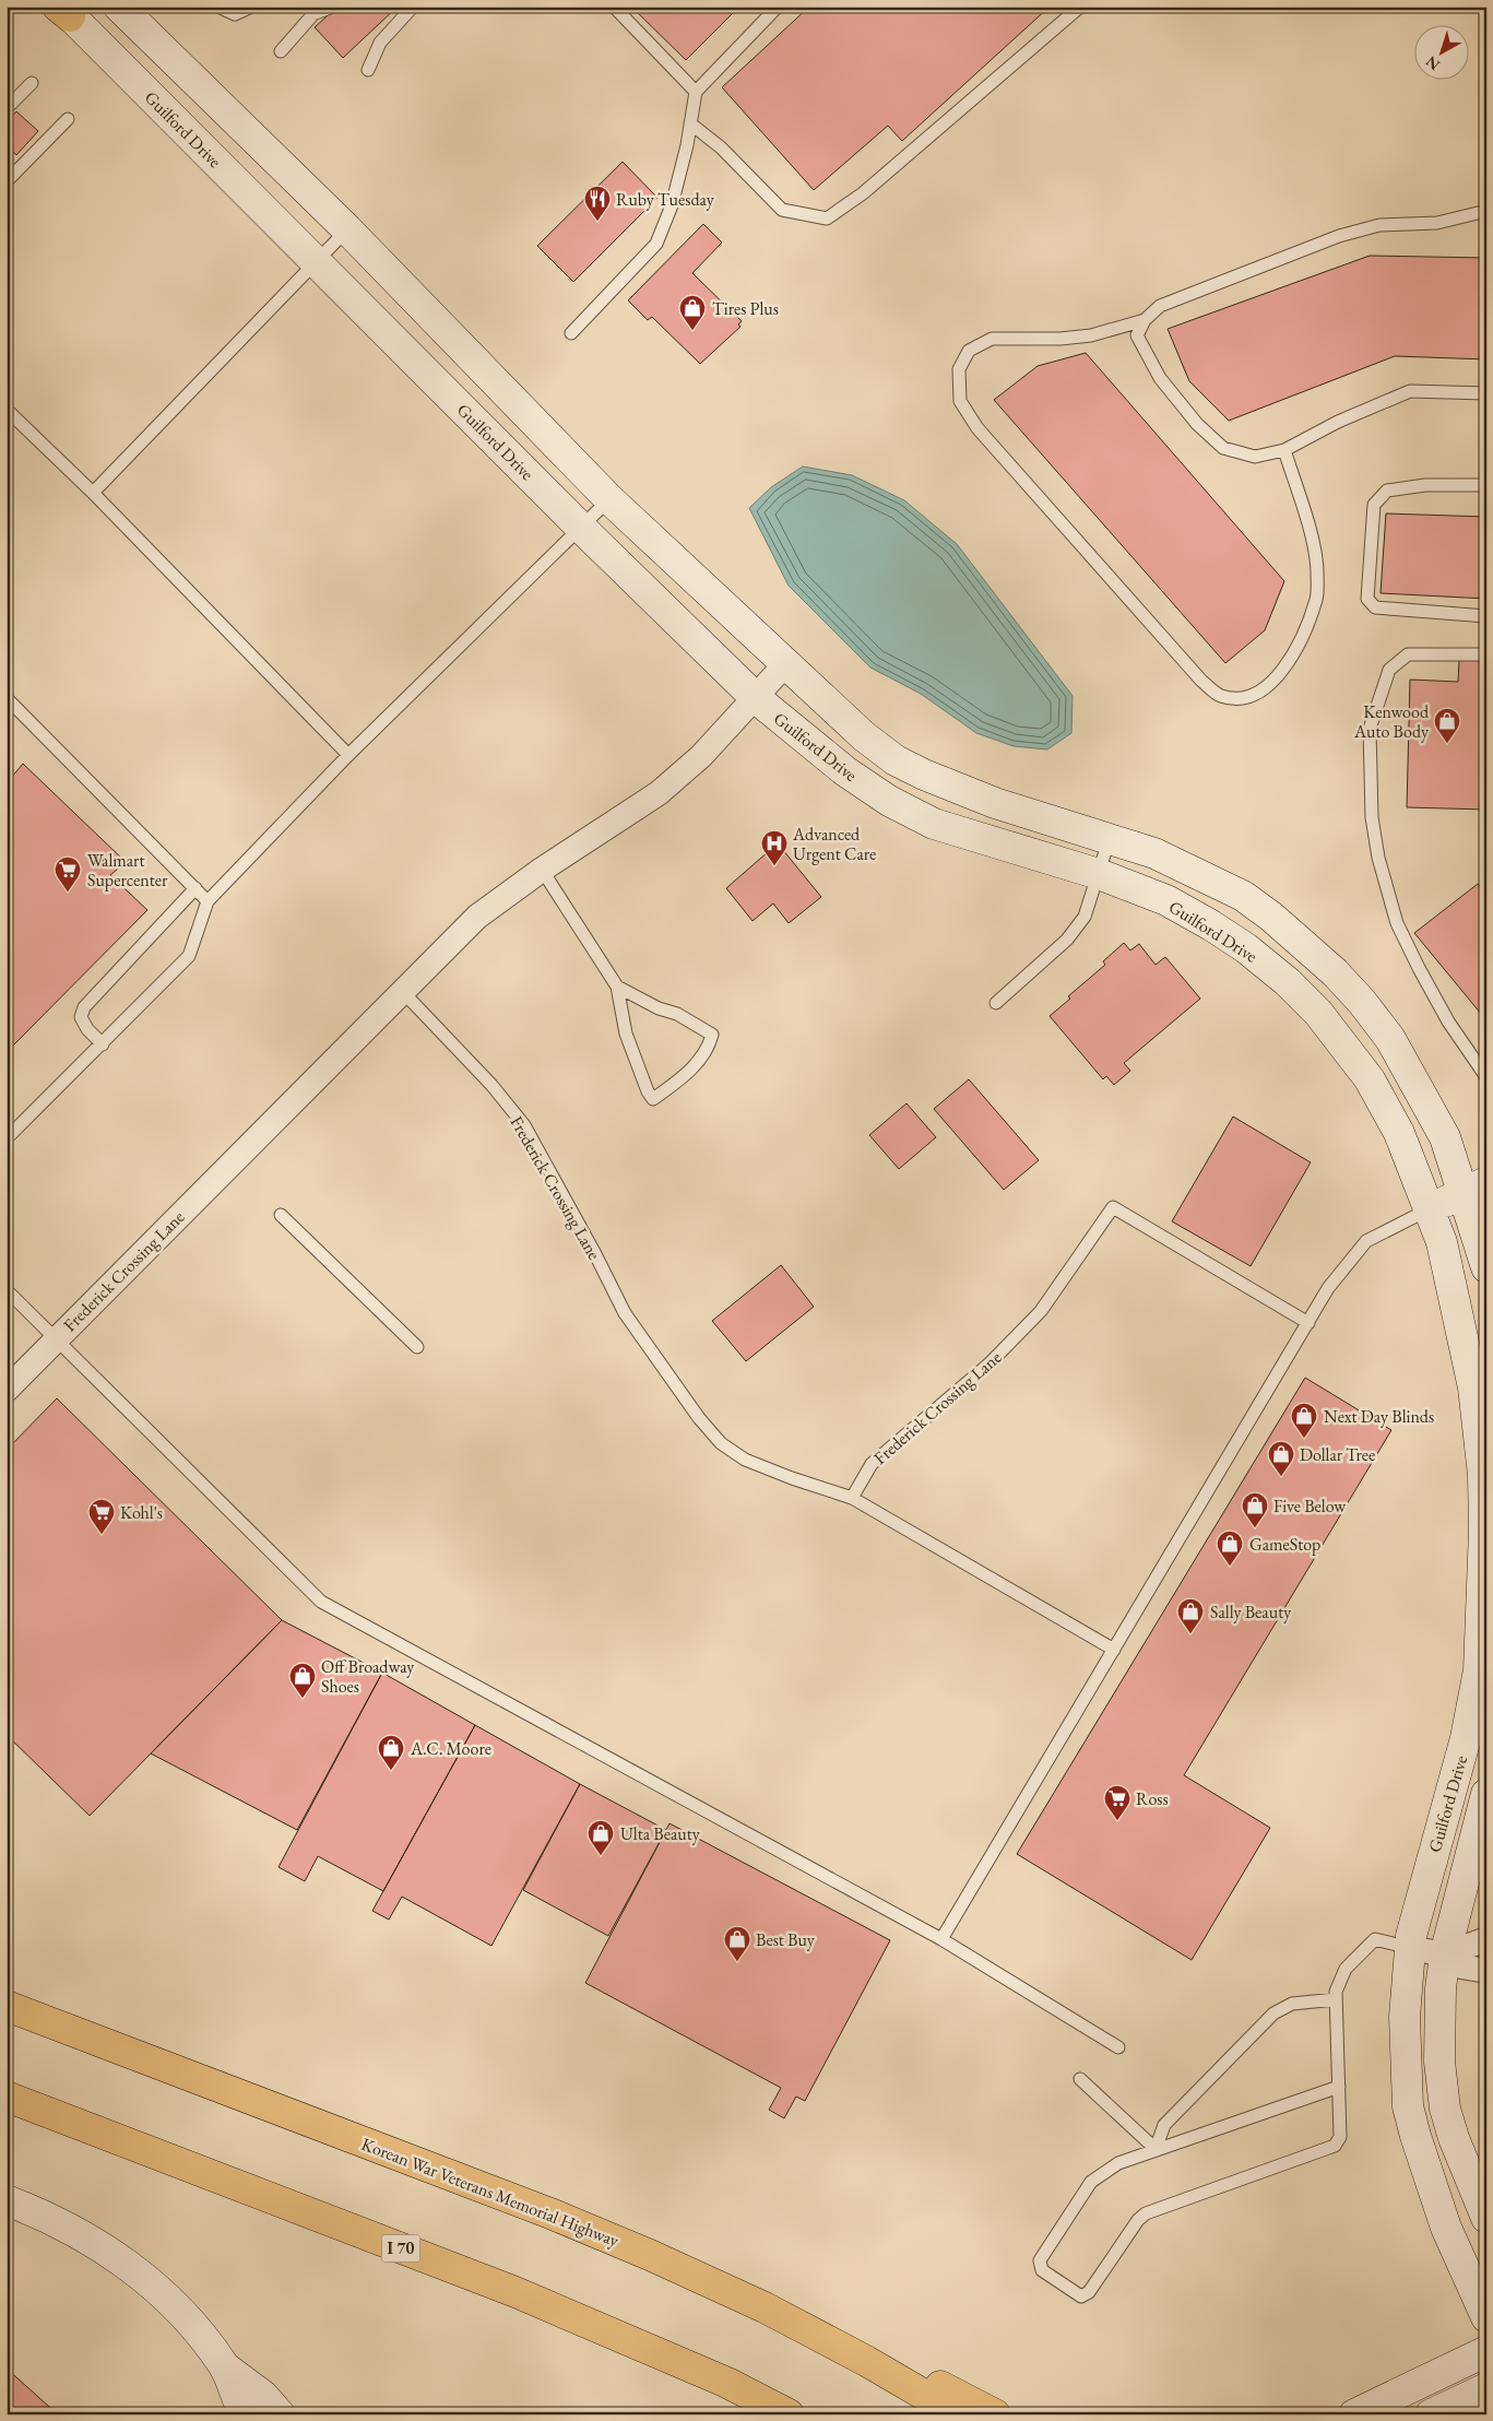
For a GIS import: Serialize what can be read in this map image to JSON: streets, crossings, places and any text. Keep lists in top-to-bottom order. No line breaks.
{"streets":{"highway":["Korean War Veterans Memorial Highway","I 70"],"main road":["Guilford Drive"],"street":["Frederick Crossing Lane"]},"crossings":[["Guilford Drive","Frederick Crossing Lane"]],"places":{"restaurant":["Ruby Tuesday"],"shop":["Tires Plus","Kenwood Auto Body","Next Day Blinds","Dollar Tree","Five Below","GameStop","Sally Beauty","Off Broadway Shoes","A.C. Moore","Ulta Beauty","Best Buy"],"hospital":["Advanced Urgent Care"],"supermarket":["Walmart Supercenter","Kohl's","Ross"]},"north":"bottom left"}
